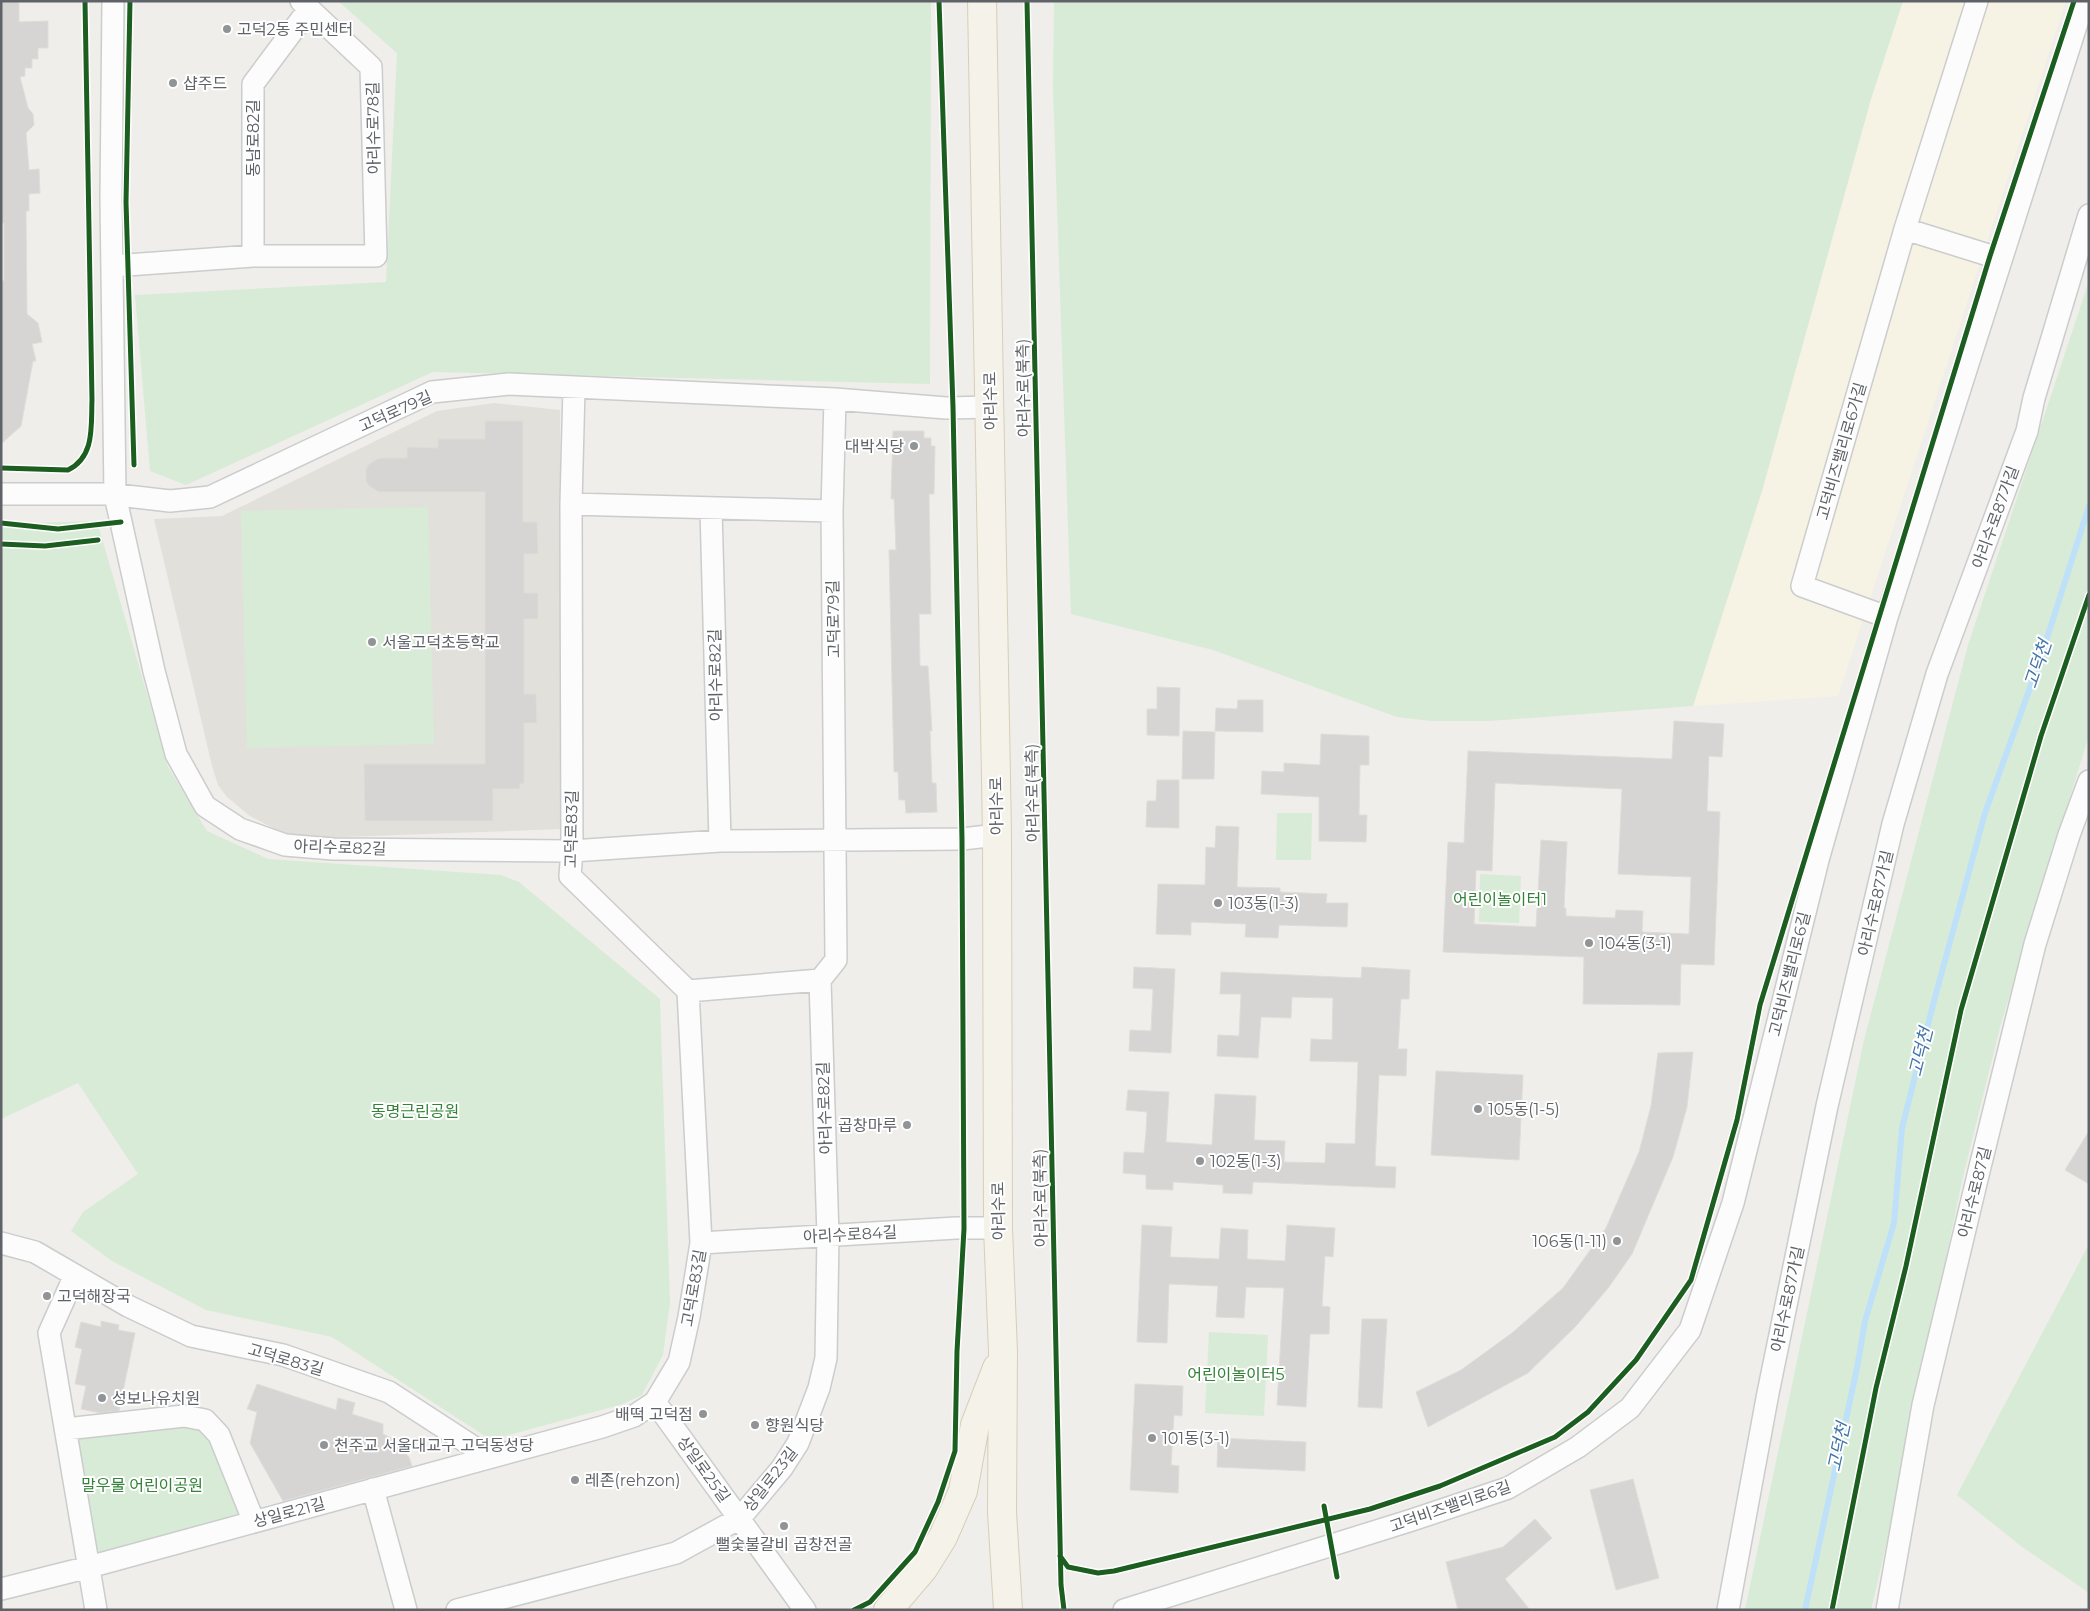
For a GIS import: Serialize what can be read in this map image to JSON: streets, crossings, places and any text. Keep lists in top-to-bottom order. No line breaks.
{"streets":{"main road":["아리수로"],"street":["아리수로78길","동남로82길","고덕로79길","고덕비즈밸리로6가길","아리수로87가길","아리수로82길","고덕로83길","고덕비즈밸리로6길","아리수로87길","아리수로84길","상일로25길","상일로23길","상일로21길"],"cycle path":["아리수로(북측)"]},"crossings":[["아리수로78길","동남로82길"],["아리수로","고덕로79길"],["아리수로","아리수로82길"],["아리수로","아리수로84길"],["고덕로79길","아리수로82길"],["고덕로79길","고덕로83길"],["고덕비즈밸리로6가길","고덕비즈밸리로6길"],["아리수로82길","고덕로83길"],["아리수로82길","아리수로84길"],["아리수로82길","상일로23길"],["고덕로83길","아리수로84길"],["고덕로83길","상일로25길"],["고덕로83길","상일로21길"],["아리수로84길","상일로23길"],["상일로25길","상일로23길"]],"water":["고덕천"],"parks":["어린이놀이터1","동명근린공원","어린이놀이터5","말우물 어린이공원"],"places":["고덕2동 주민센터","샵주드","대박식당","서울고덕초등학교","103동(1-3)","104동(3-1)","105동(1-5)","곱창마루","102동(1-3)","106동(1-11)","고덕해장국","성보나유치원","배떡 고덕점","향원식당","101동(3-1)","천주교 서울대교구 고덕동성당","레존(rehzon)","뻘숯불갈비 곱창전골"]}
